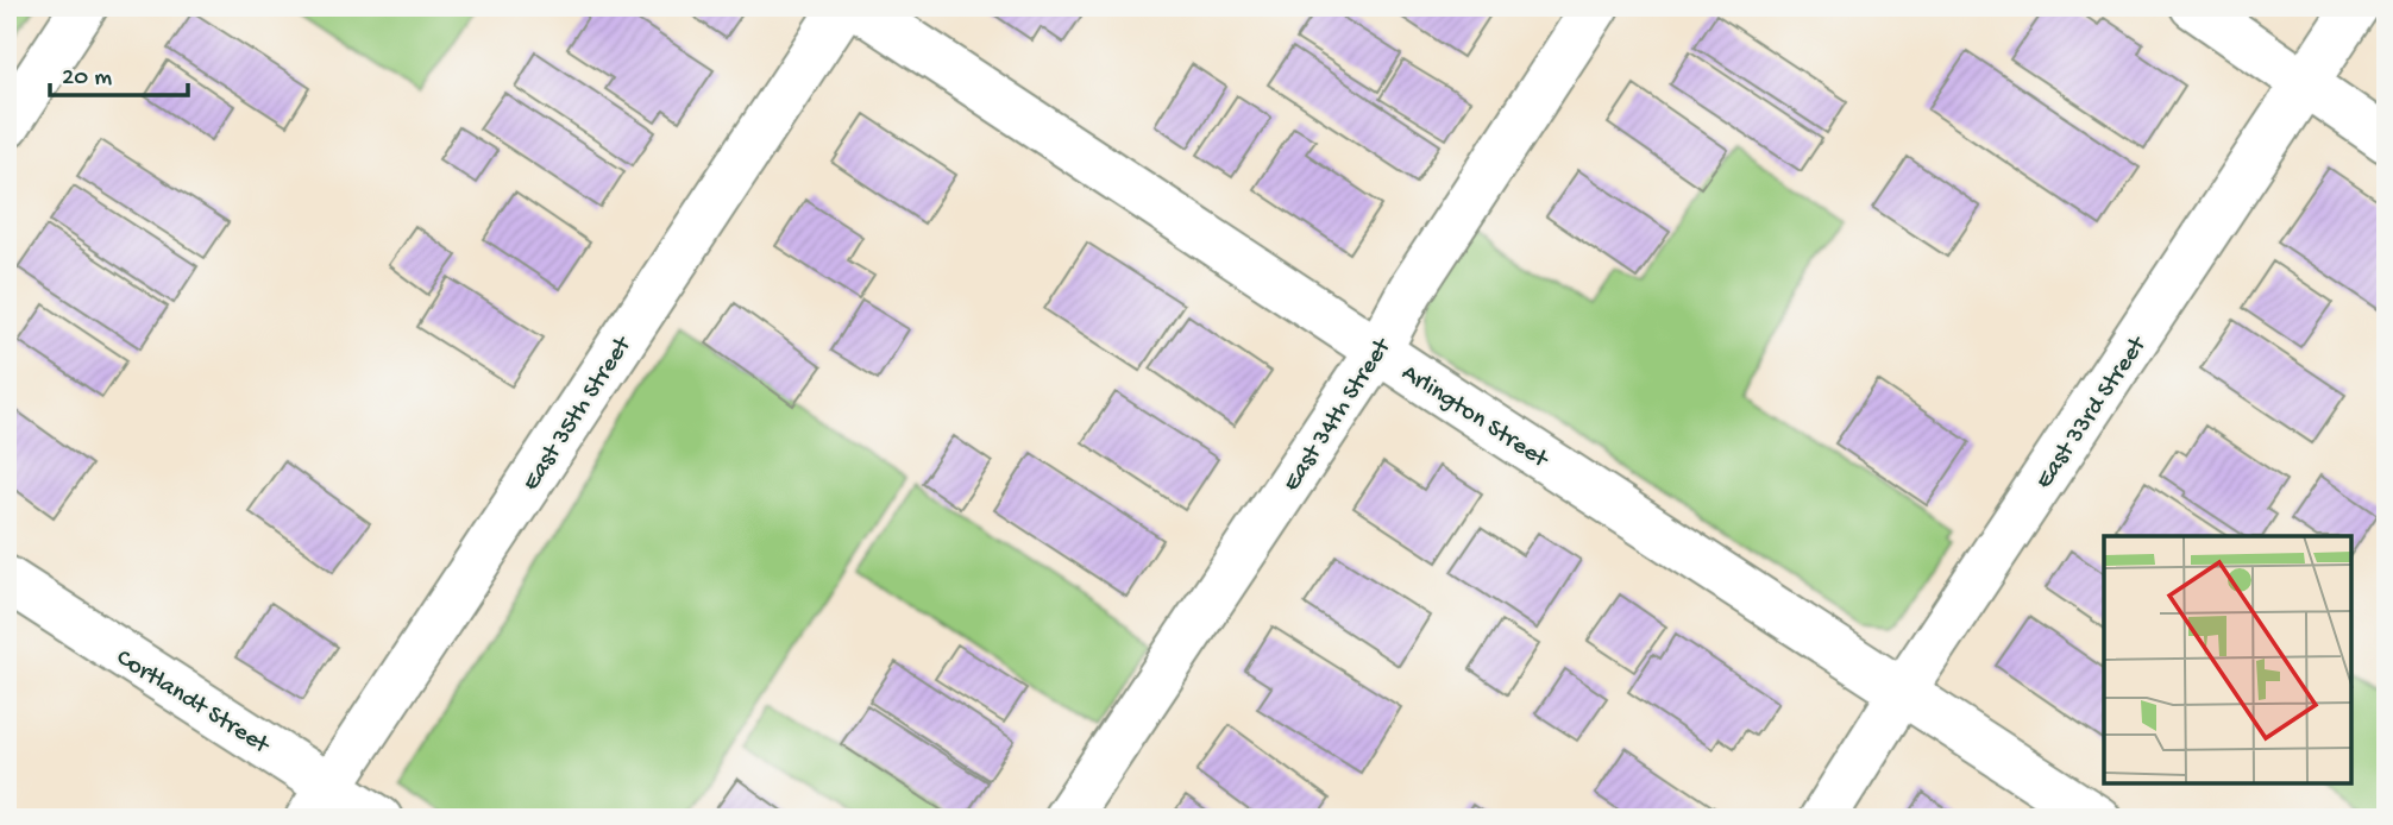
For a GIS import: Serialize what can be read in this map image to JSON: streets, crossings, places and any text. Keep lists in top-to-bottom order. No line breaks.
{"streets":{"street":["East 33rd Street","East 35th Street","East 34th Street","Arlington Street","Cortlandt Street"]},"crossings":[["East 33rd Street","Arlington Street"],["East 35th Street","Cortlandt Street"],["East 34th Street","Arlington Street"]],"scale_bar":"20 m"}
